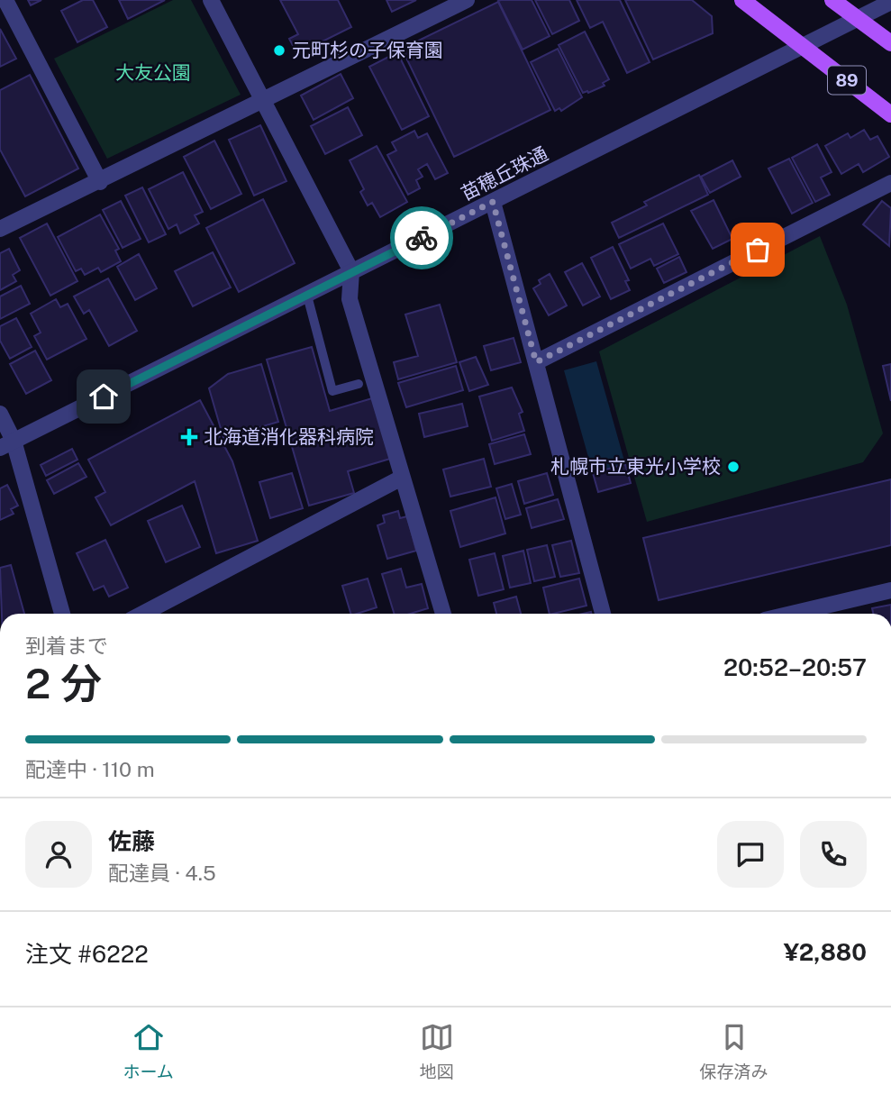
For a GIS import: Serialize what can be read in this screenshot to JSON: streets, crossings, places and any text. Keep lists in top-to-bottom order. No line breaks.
{"streets":{"main road":["89"],"street":["苗穂丘珠通"]},"crossings":[["89","苗穂丘珠通"]],"parks":["大友公園"],"places":{"other":["元町杉の子保育園","札幌市立東光小学校"],"health":["北海道消化器科病院"]},"page":{"heading":["2 分","到着まで","20:52–20:57"],"panel":["佐藤","配達員 · 4.5","注文 #6222","¥2,880"],"bar":"配達中 · 110 m","tabs":["ホーム","地図","保存済み"]}}
